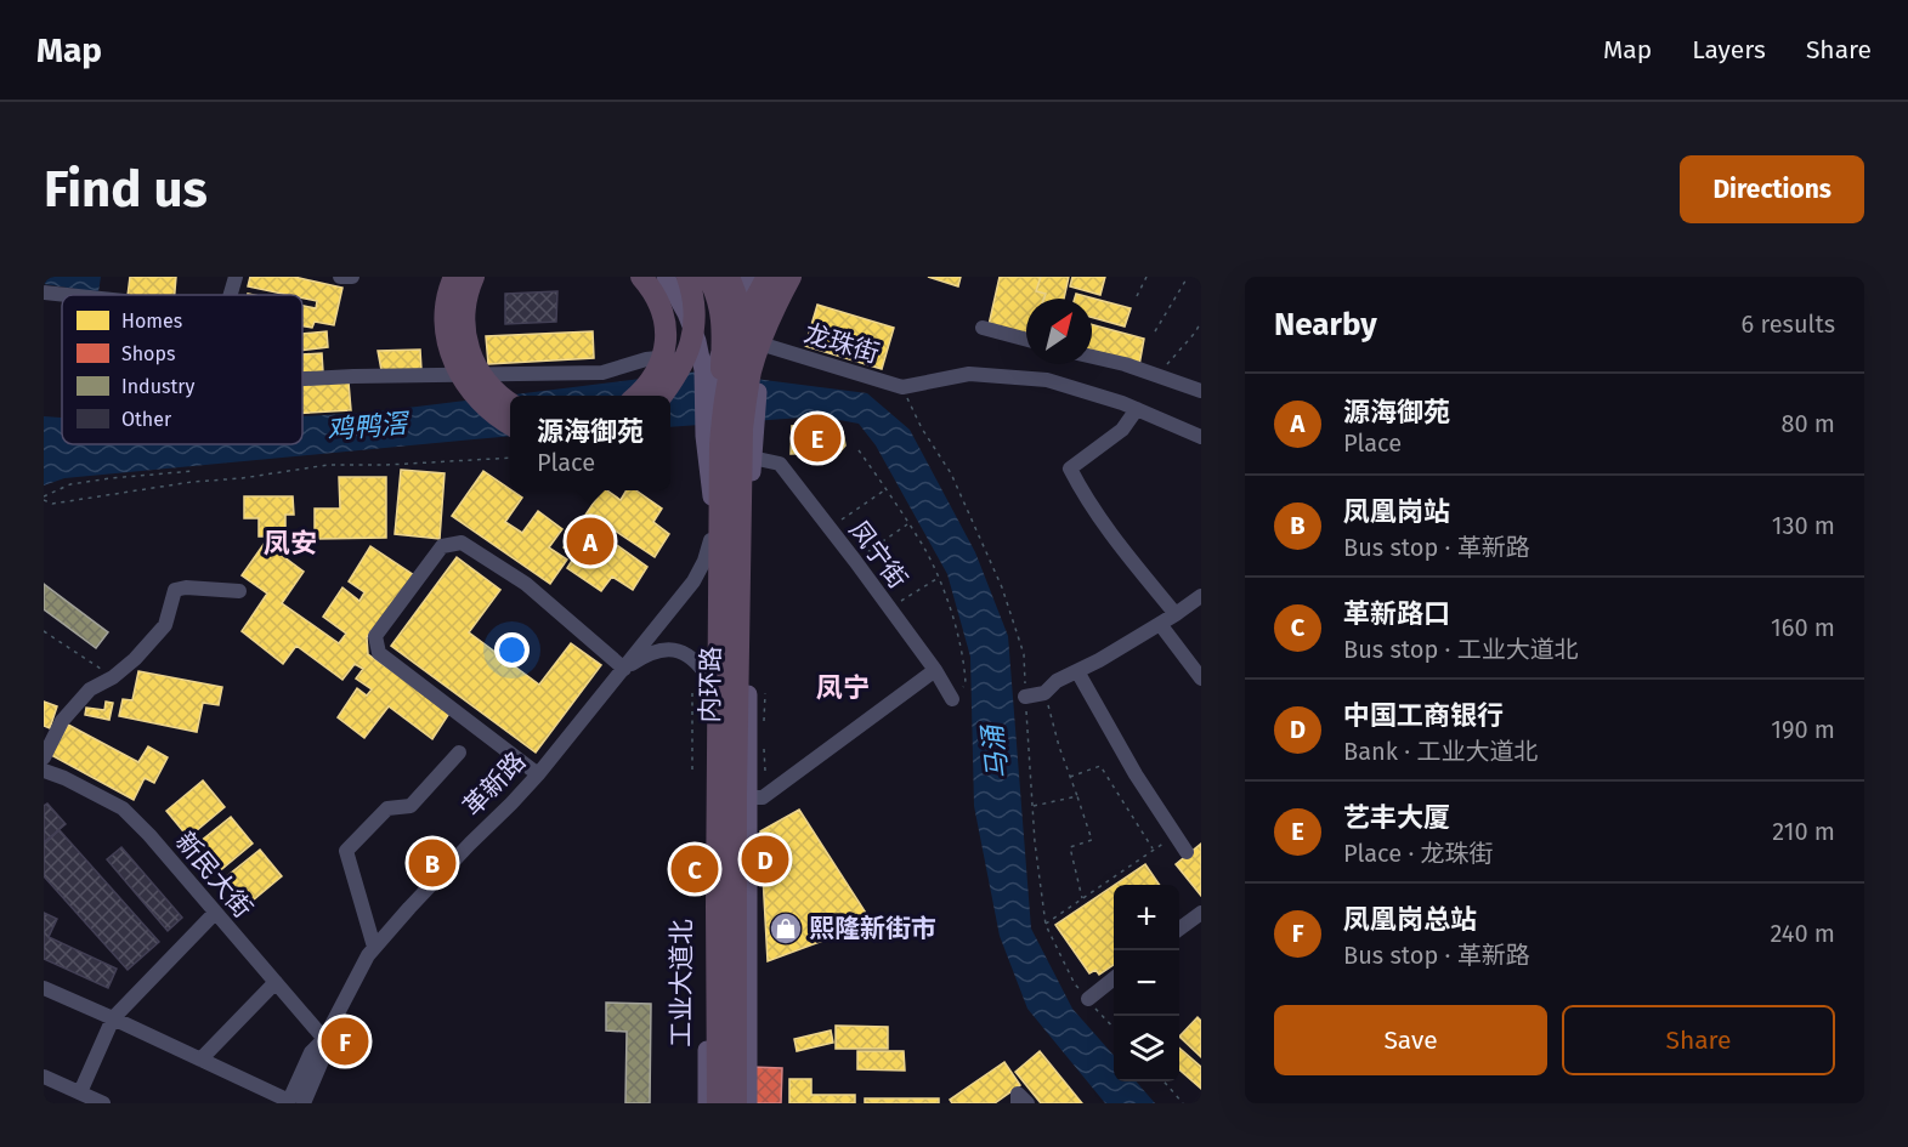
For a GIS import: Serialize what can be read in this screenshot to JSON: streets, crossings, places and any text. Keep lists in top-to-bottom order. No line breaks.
{"streets":{"highway":["内环路"],"main road":["工业大道北"],"street":["龙珠街","凤宁街","革新路","新民大街"]},"crossings":[["内环路","工业大道北"],["革新路","新民大街"],["革新路","工业大道北"]],"districts":["凤安","凤宁"],"water":["鸡鸭滘","马涌"],"places":{"shop":["熙隆新街市"]},"legend":["Homes","Shops","Industry","Other"],"north":"top right","page":{"header":"Map","nav":["Map","Layers","Share"],"buttons":["Directions",["Save","Share"]],"title":"Find us","heading":["Nearby","6 results"],"list":[{"mark":"A","name":"源海御苑","note":"Place","value":"80 m"},{"mark":"B","name":"凤凰岗站","note":"Bus stop · 革新路","value":"130 m"},{"mark":"C","name":"革新路口","note":"Bus stop · 工业大道北","value":"160 m"},{"mark":"D","name":"中国工商银行","note":"Bank · 工业大道北","value":"190 m"},{"mark":"E","name":"艺丰大厦","note":"Place · 龙珠街","value":"210 m"},{"mark":"F","name":"凤凰岗总站","note":"Bus stop · 革新路","value":"240 m"}],"popup":["源海御苑","Place"],"pins":["E","A","D","B","C","F"],"map_buttons":["+","−"]}}
